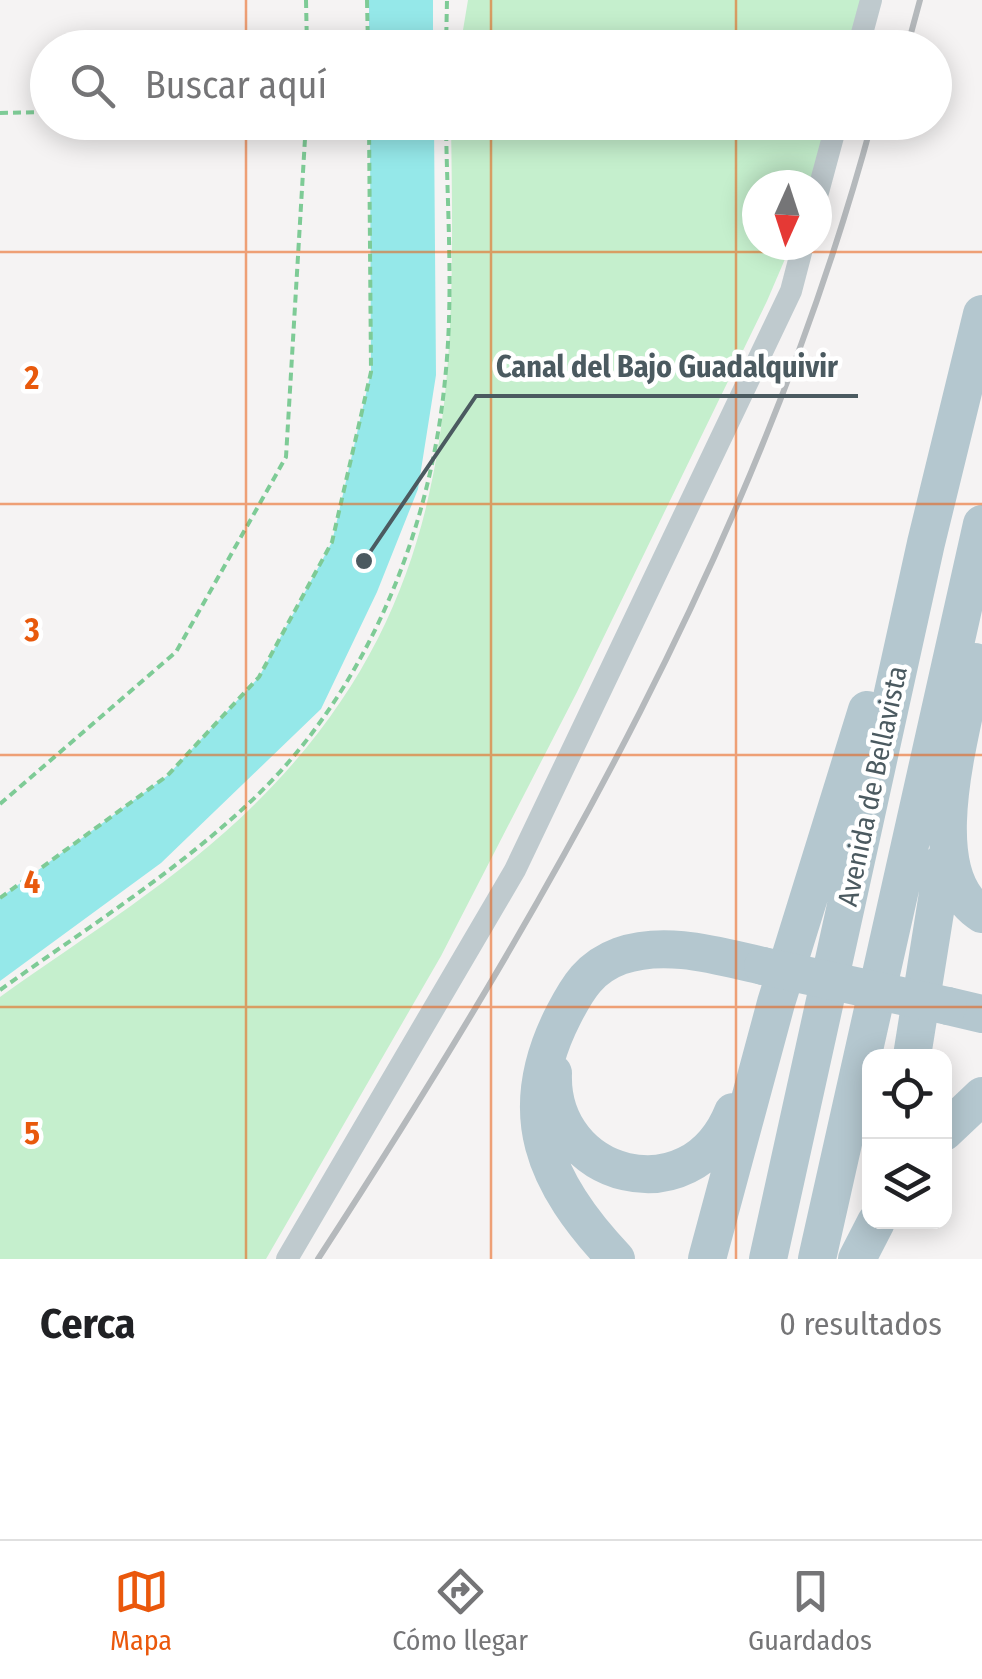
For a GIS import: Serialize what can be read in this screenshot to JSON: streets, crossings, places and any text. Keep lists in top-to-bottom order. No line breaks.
{"streets":{"main road":["Avenida de Bellavista"]},"places":["Canal del Bajo Guadalquivir"],"north":"bottom","page":{"search":"Buscar aquí","heading":["Cerca","0 resultados"],"nav":["Mapa","Cómo llegar","Guardados"]},"grid":{"rows":["2","3","4","5"]}}
